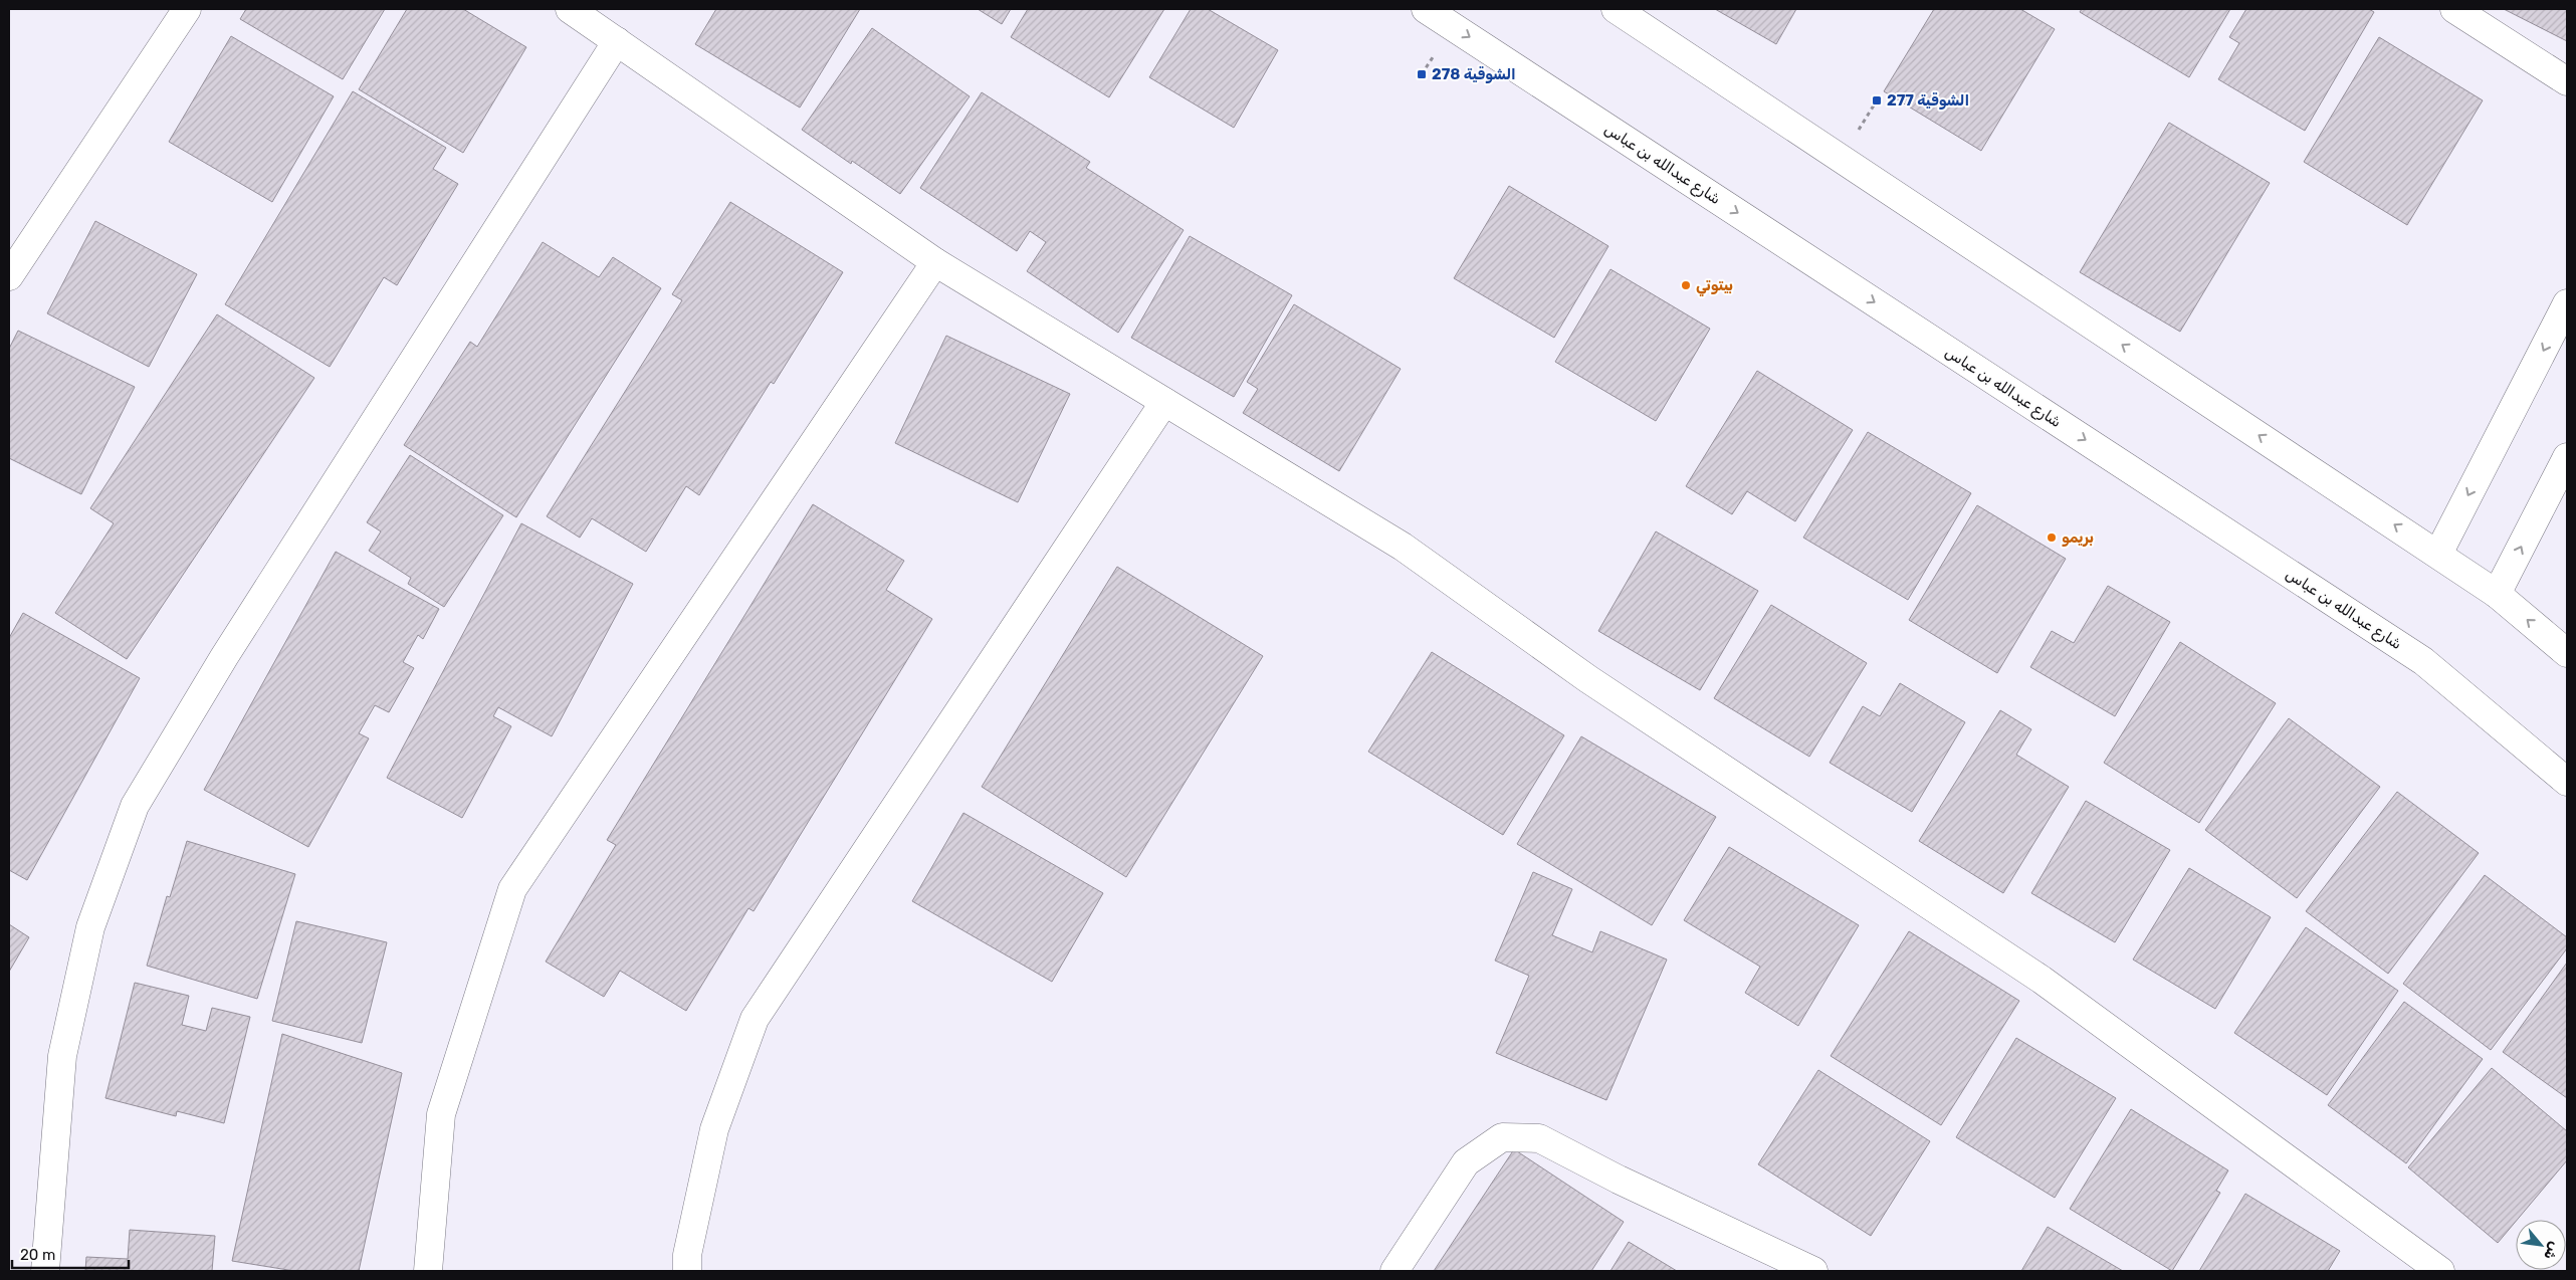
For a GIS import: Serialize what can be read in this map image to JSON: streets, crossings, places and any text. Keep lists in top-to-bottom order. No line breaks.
{"streets":{"street":["شارع عبدالله بن عباس"]},"places":{"transit":["الشوقية 278","الشوقية 277"],"other":["بيتوتي","بريمو"]},"scale_bar":"20 m","north":"bottom right"}
